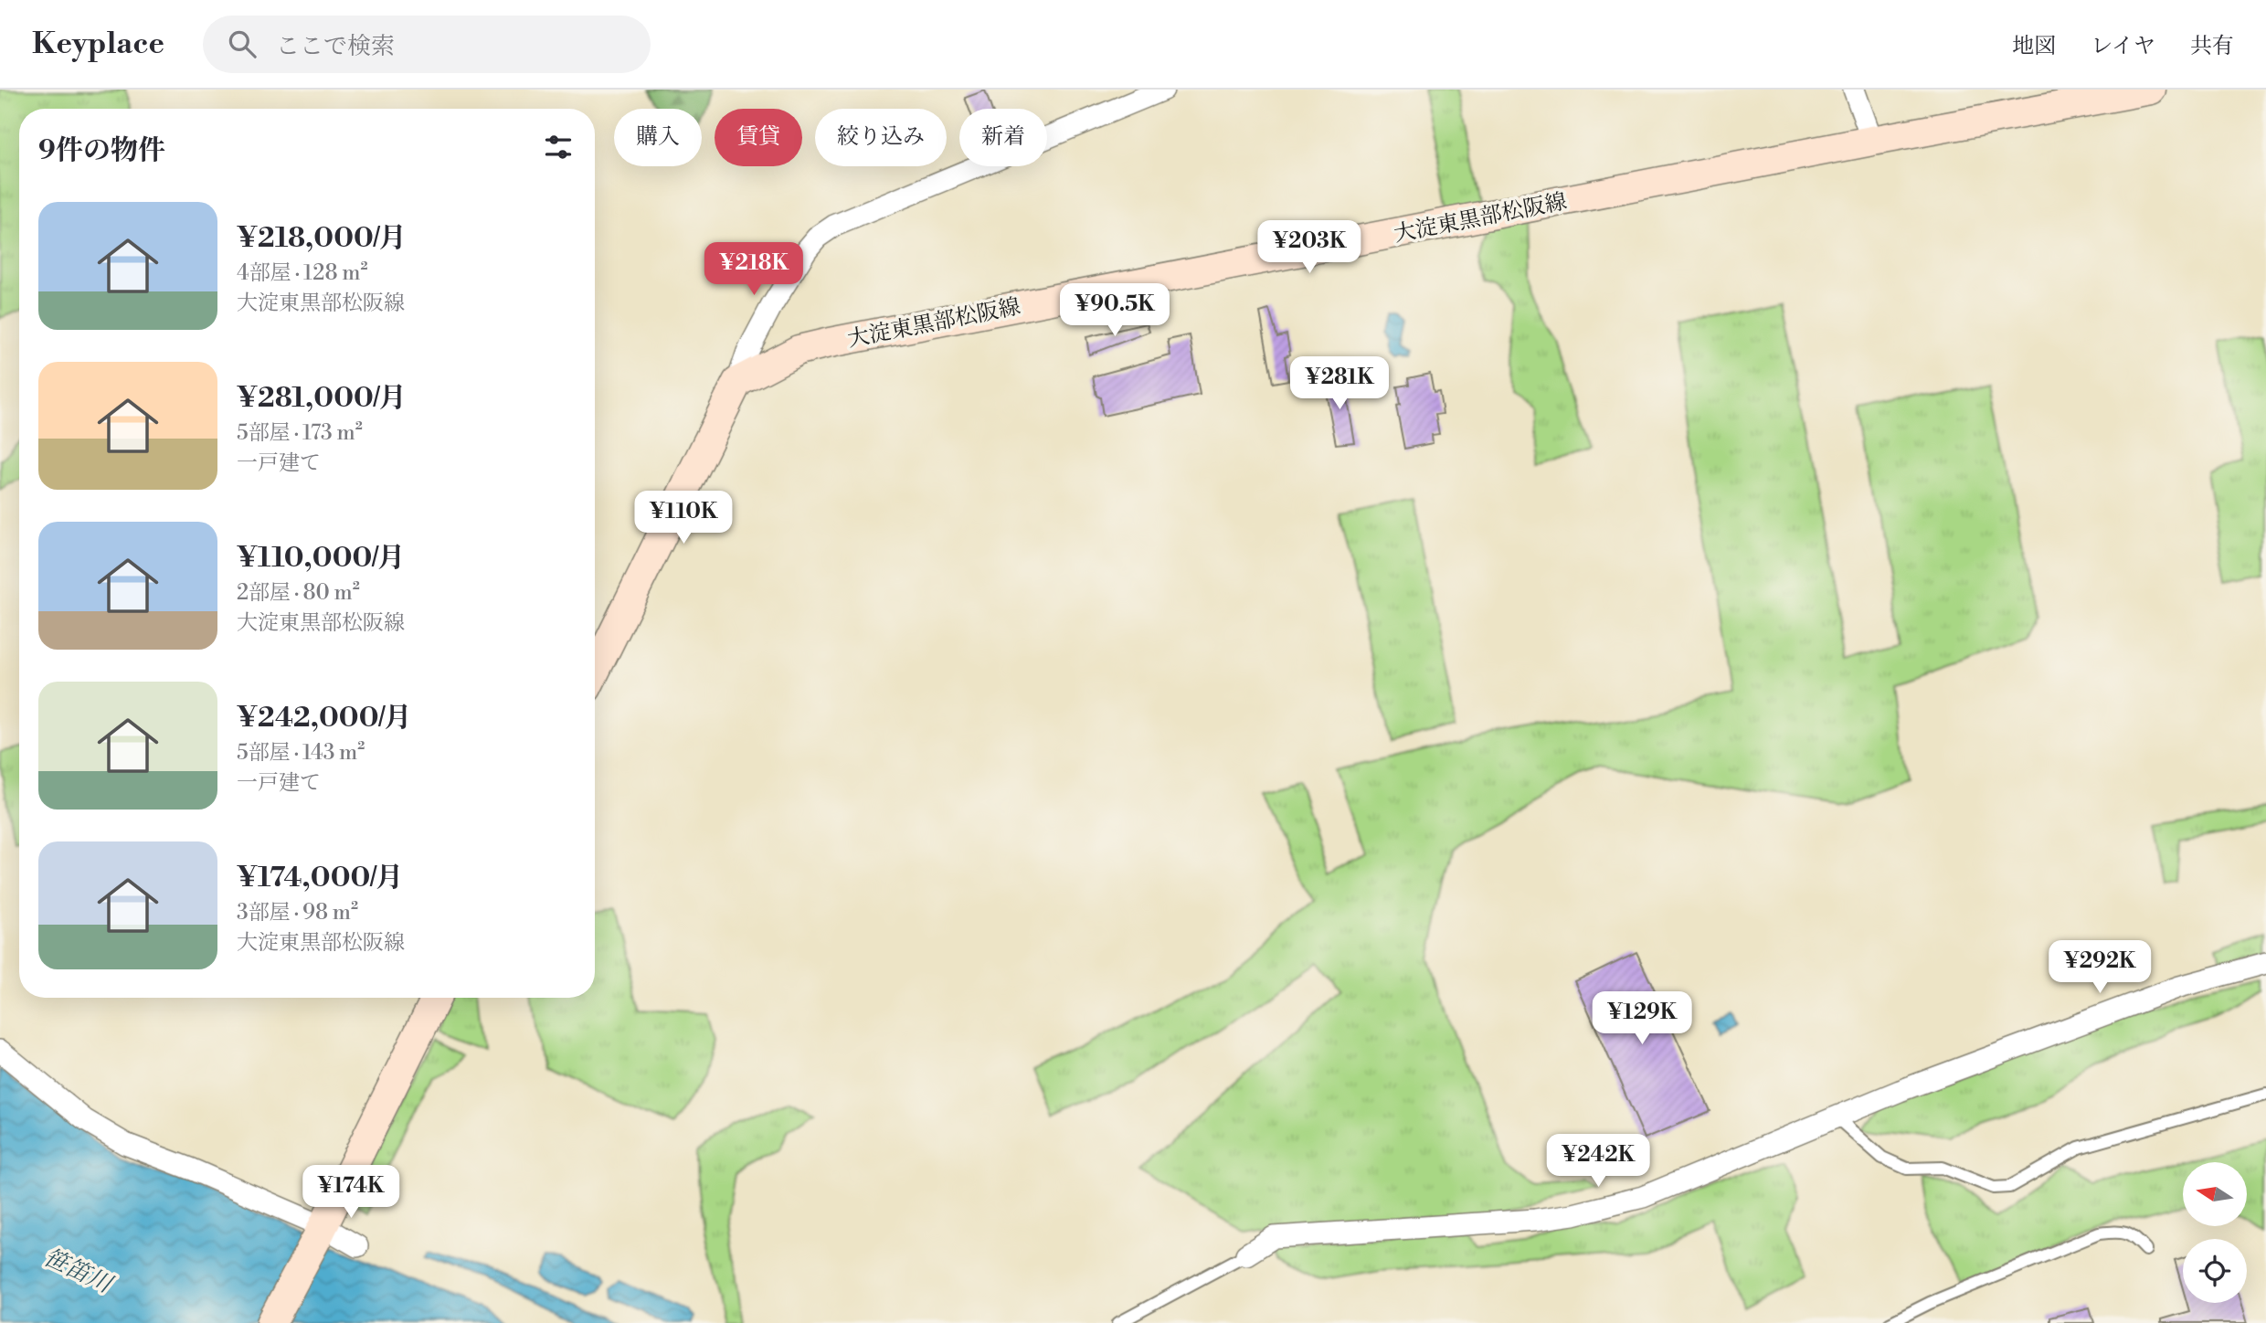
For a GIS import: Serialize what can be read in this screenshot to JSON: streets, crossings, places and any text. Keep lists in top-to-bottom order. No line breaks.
{"streets":{"main road":["大淀東黒部松阪線"]},"water":["笹笛川"],"north":"left","page":{"header":"Keyplace","search":"ここで検索","nav":["地図","レイヤ","共有"],"chip":["購入","賃貸","絞り込み","新着"],"heading":"9件の物件","list":[{"name":"¥218,000/月","note":"4部屋 · 128 m² · 大淀東黒部松阪線"},{"name":"¥281,000/月","note":"5部屋 · 173 m² · 一戸建て"},{"name":"¥110,000/月","note":"2部屋 · 80 m² · 大淀東黒部松阪線"},{"name":"¥242,000/月","note":"5部屋 · 143 m² · 一戸建て"},{"name":"¥174,000/月","note":"3部屋 · 98 m² · 大淀東黒部松阪線"}],"price":["¥203K","¥218K","¥90.5K","¥281K","¥110K","¥292K","¥129K","¥242K","¥174K"]}}
